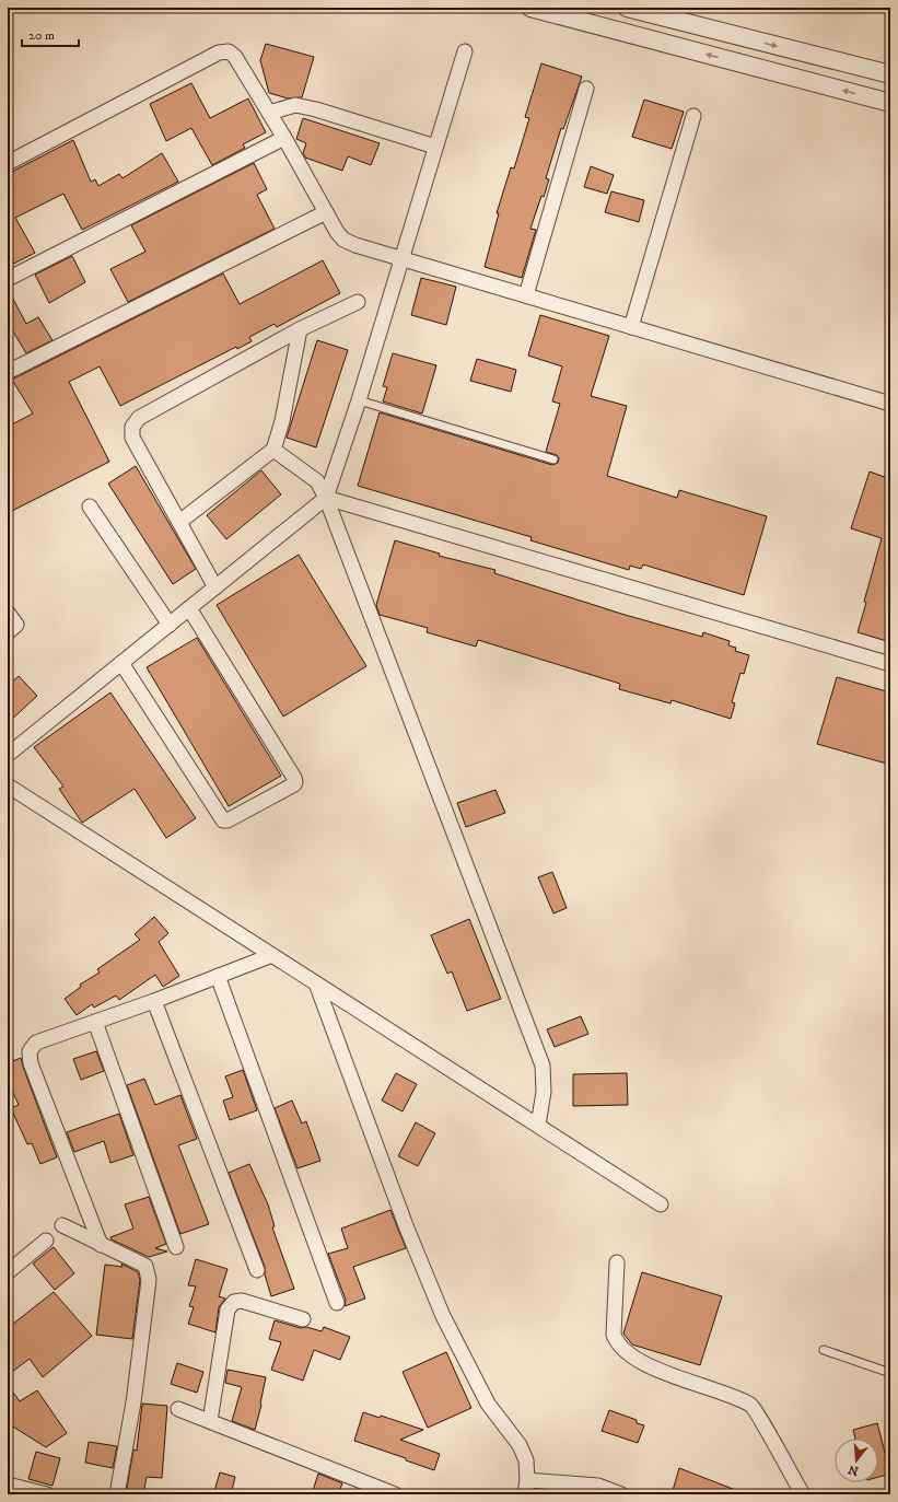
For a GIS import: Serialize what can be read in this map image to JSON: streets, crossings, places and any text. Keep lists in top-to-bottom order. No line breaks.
{"scale_bar":"20 m","north":"bottom"}
